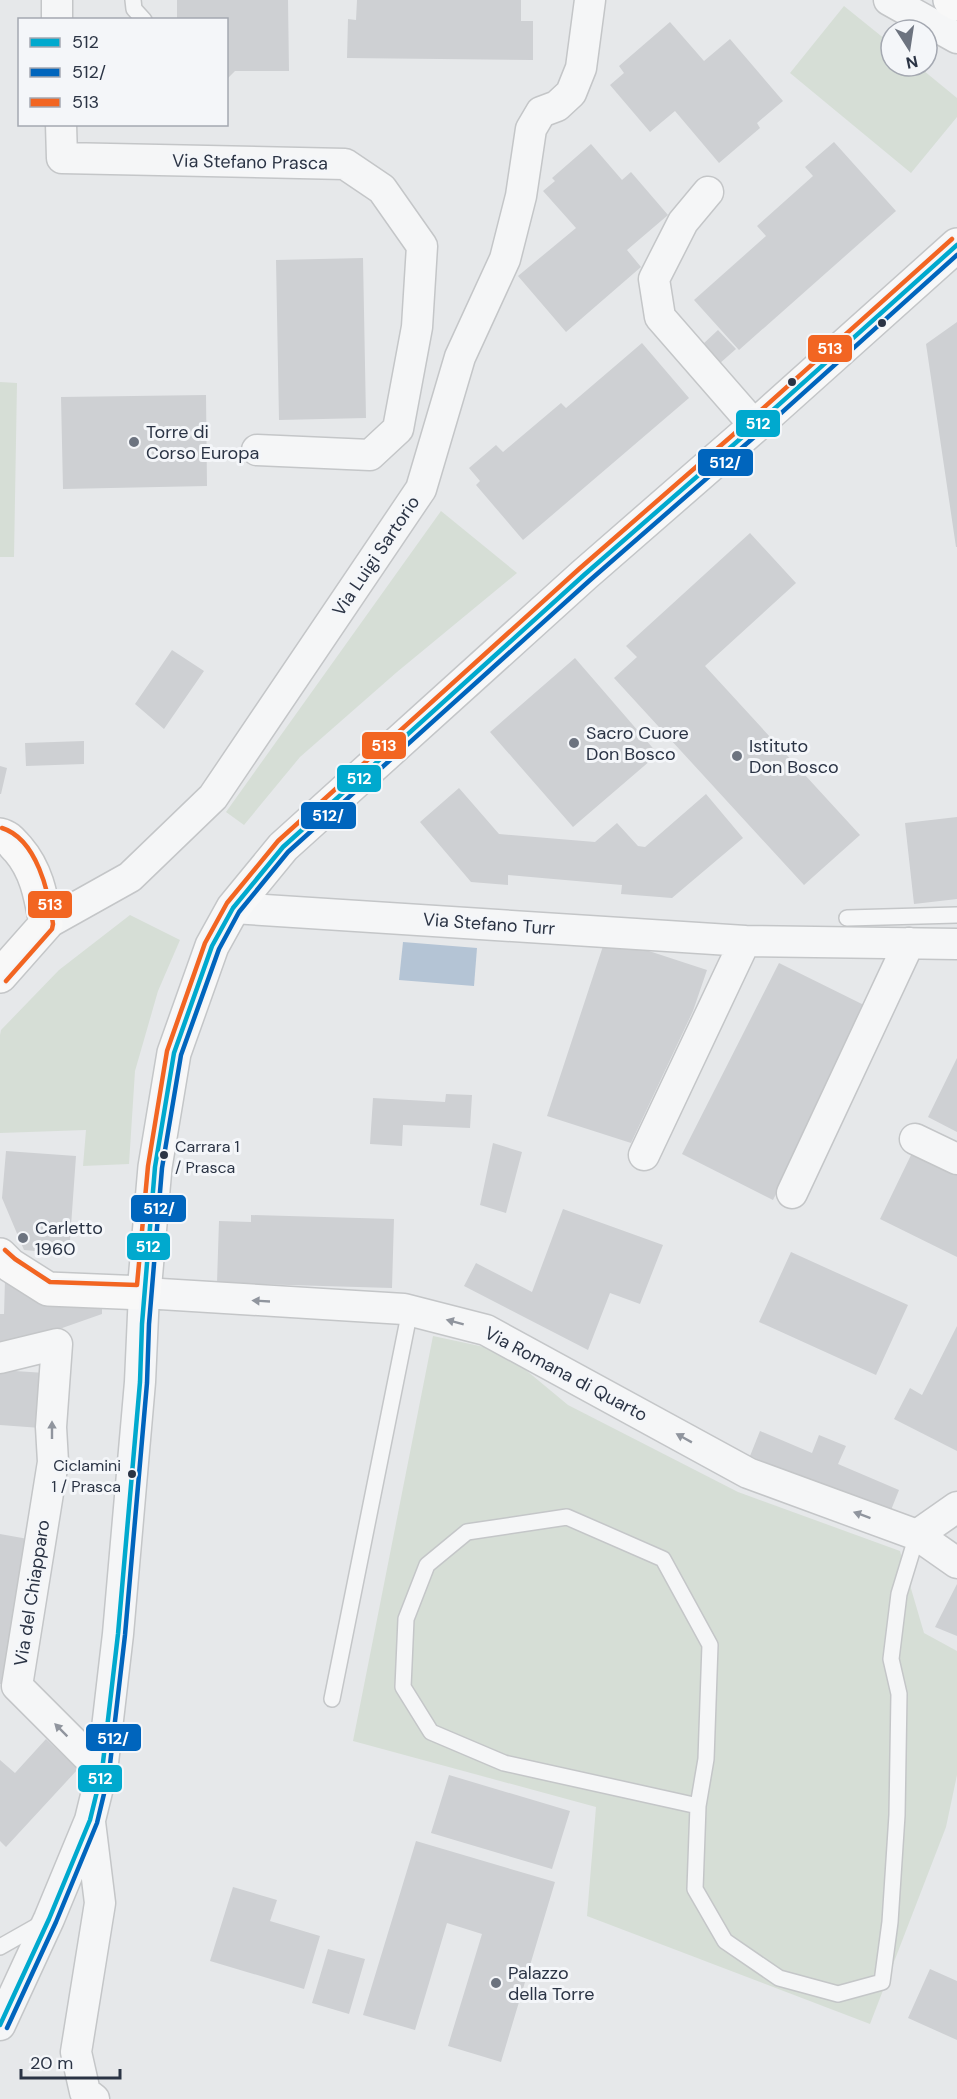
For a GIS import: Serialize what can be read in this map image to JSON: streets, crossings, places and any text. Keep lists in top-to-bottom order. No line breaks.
{"streets":{"street":["Via Stefano Prasca","Via Luigi Sartorio","Via Stefano Turr","Via Romana di Quarto","Via del Chiapparo"]},"one_way":["Via Romana di Quarto"],"places":["Torre di Corso Europa","Sacro Cuore Don Bosco","Istituto Don Bosco","Carrara 1 / Prasca","Carletto 1960","Ciclamini 1 / Prasca","Palazzo della Torre"],"lines":["transit line 513","transit line 512","transit line 512/"],"legend":["512","512/","513"],"scale_bar":"20 m","north":"bottom"}
